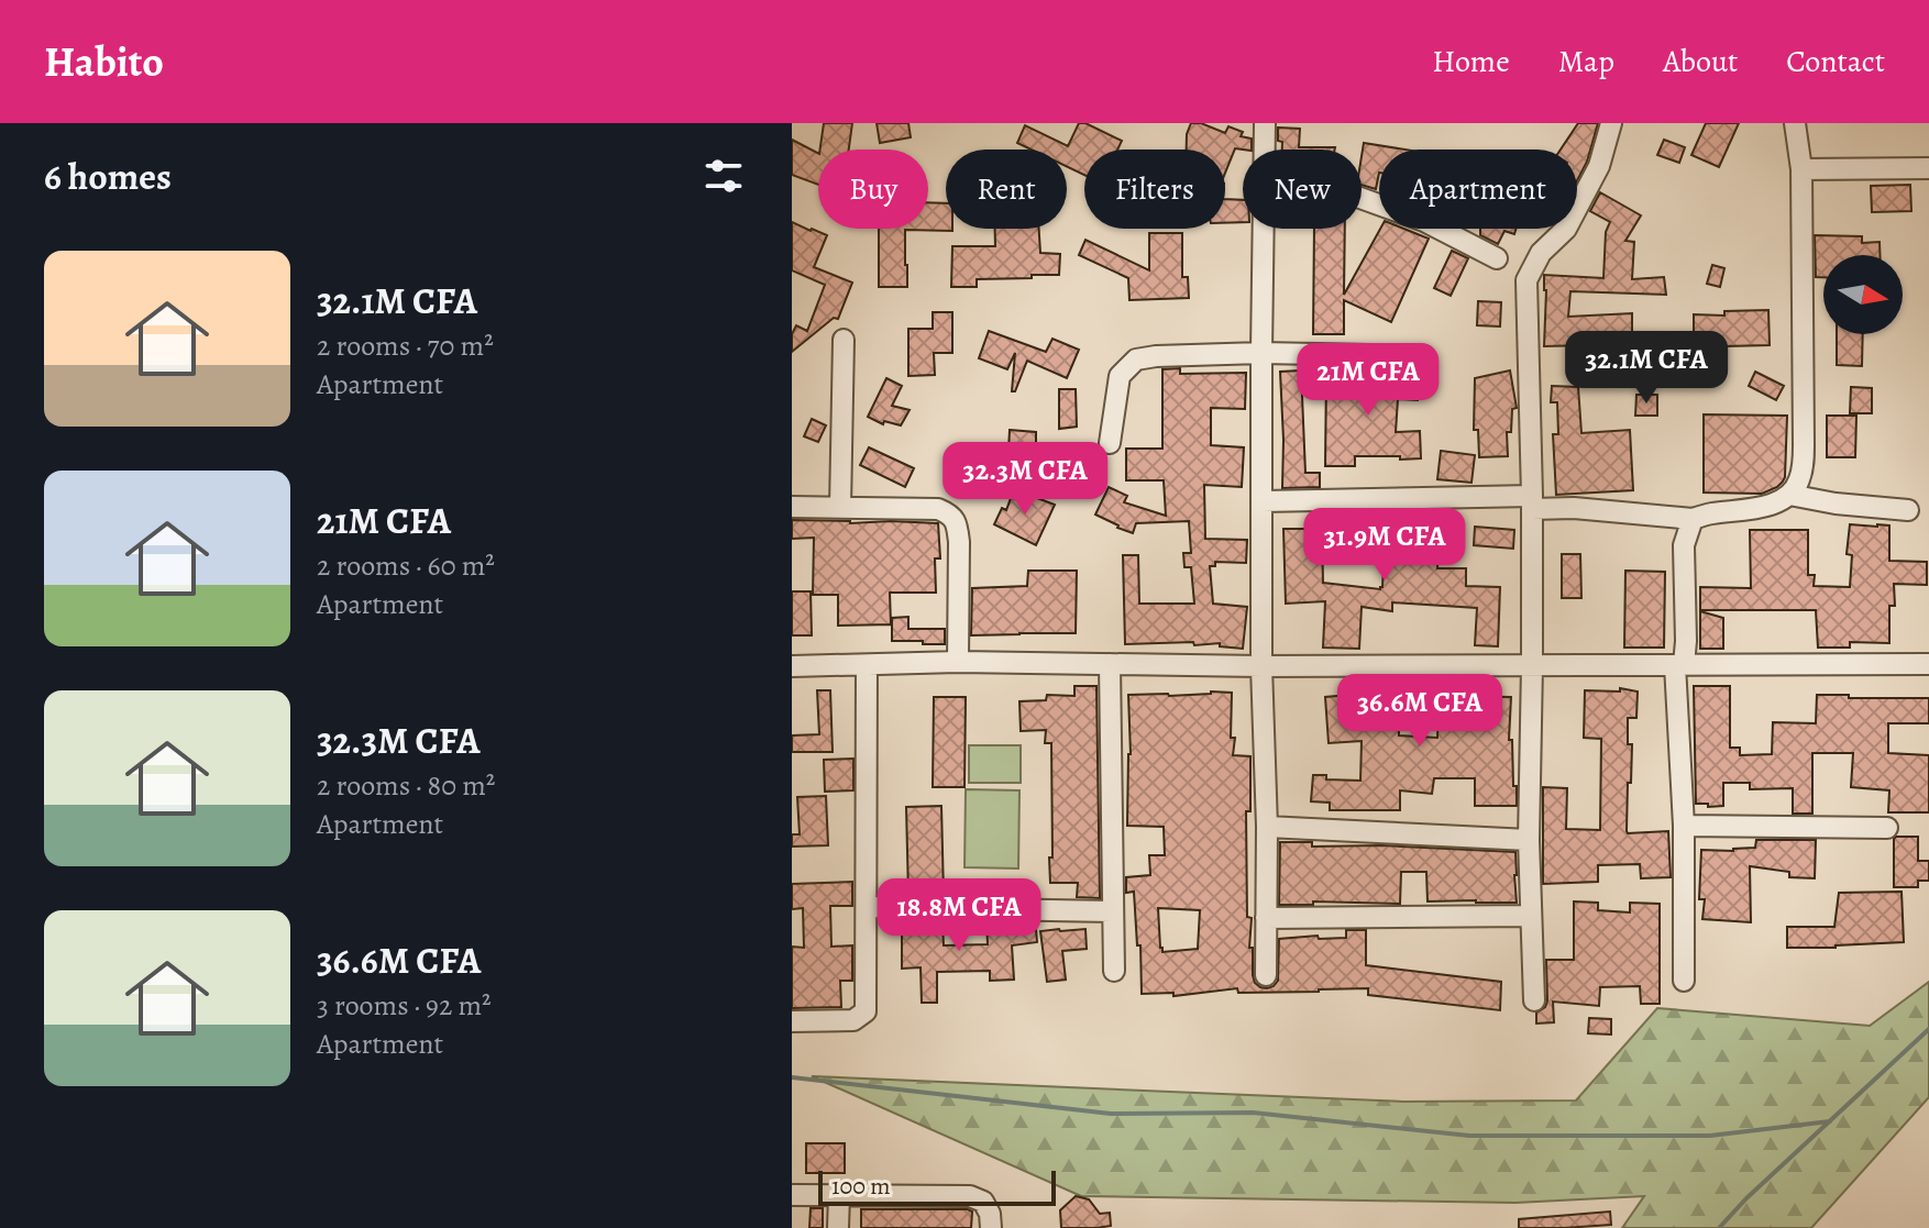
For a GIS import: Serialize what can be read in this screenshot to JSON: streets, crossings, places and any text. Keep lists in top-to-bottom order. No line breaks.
{"scale_bar":"100 m","north":"right","page":{"header":"Habito","nav":["Home","Map","About","Contact"],"heading":"6 homes","chip":["Buy","Rent","Filters","New","Apartment"],"list":[{"name":"32.1M CFA","note":"2 rooms · 70 m² · Apartment"},{"name":"21M CFA","note":"2 rooms · 60 m² · Apartment"},{"name":"32.3M CFA","note":"2 rooms · 80 m² · Apartment"},{"name":"36.6M CFA","note":"3 rooms · 92 m² · Apartment"}],"price":["32.1M CFA","21M CFA","32.3M CFA","31.9M CFA","36.6M CFA","18.8M CFA"],"scale":"100 m"}}
